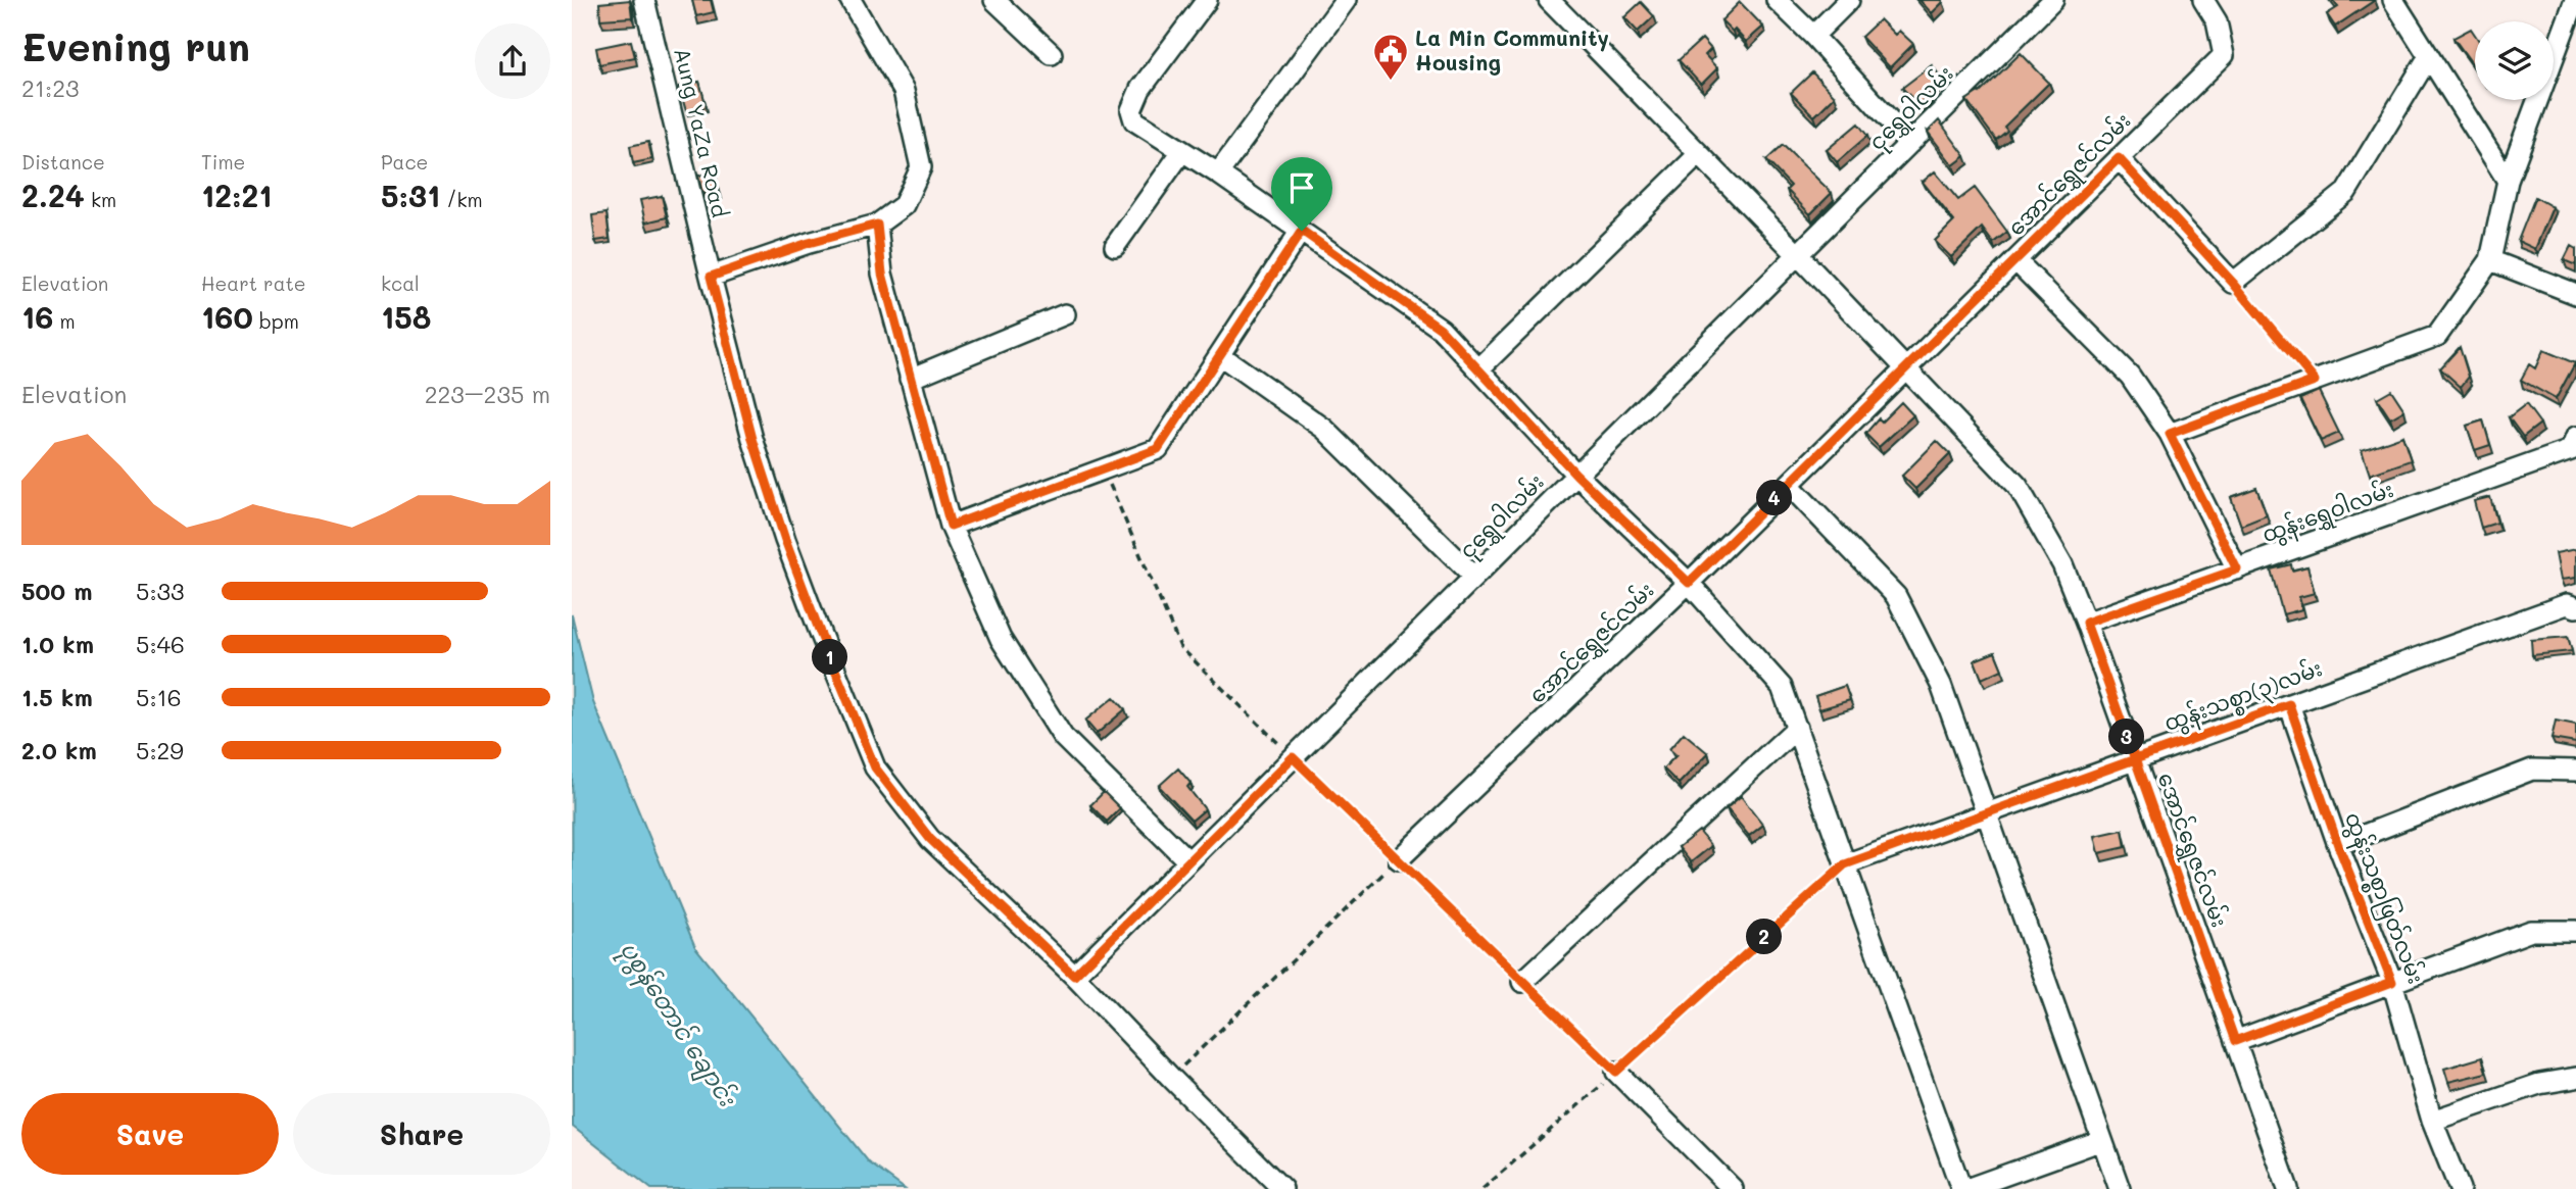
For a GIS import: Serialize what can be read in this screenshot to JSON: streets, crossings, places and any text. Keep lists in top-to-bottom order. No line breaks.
{"streets":{"street":["ငုရွှေဝါလမ်း","Aung YaZa Road","အောင်ရွှေဇင်လမ်း","ထွန်းရွှေဝါလမ်း","ထွန်းသစ္စာ(၃)လမ်း","ထွန်းသစ္စာဖြတ်လမ်း"]},"crossings":[["ငုရွှေဝါလမ်း","Aung YaZa Road"],["ငုရွှေဝါလမ်း","အောင်ရွှေဇင်လမ်း"],["အောင်ရွှေဇင်လမ်း","ထွန်းရွှေဝါလမ်း"],["အောင်ရွှေဇင်လမ်း","ထွန်းသစ္စာ(၃)လမ်း"],["ထွန်းသစ္စာ(၃)လမ်း","ထွန်းသစ္စာဖြတ်လမ်း"]],"water":["ပုစွန်တောင် ချောင်း"],"places":{"public building":["La Min Community Housing"]},"page":{"heading":["Evening run","21:23"],"stats":[["Distance","2.24 km"],["Time","12:21"],["Pace","5:31 /km"],["Elevation","16 m"],["Heart rate","160 bpm"],["kcal","158"]],"chart":["Elevation","223–235 m"],"pins":["4","1","3","2"],"list":[{"name":"500 m","note":"5:33"},{"name":"1.0 km","note":"5:46"},{"name":"1.5 km","note":"5:16"},{"name":"2.0 km","note":"5:29"}],"buttons":["Save","Share"]}}
